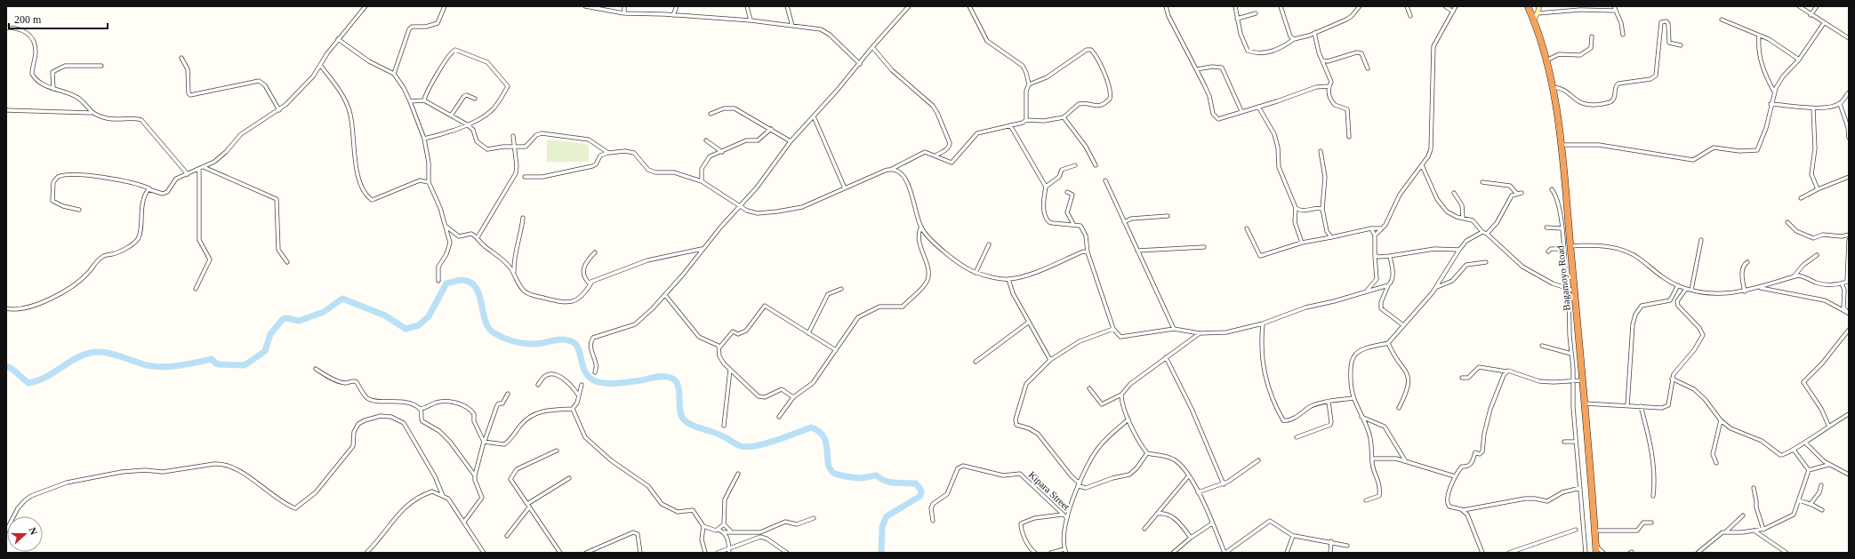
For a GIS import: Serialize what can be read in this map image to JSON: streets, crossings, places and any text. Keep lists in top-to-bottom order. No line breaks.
{"streets":{"highway":["Bagamoyo Road"],"street":["Kipara Street"]},"scale_bar":"200 m","north":"right"}
